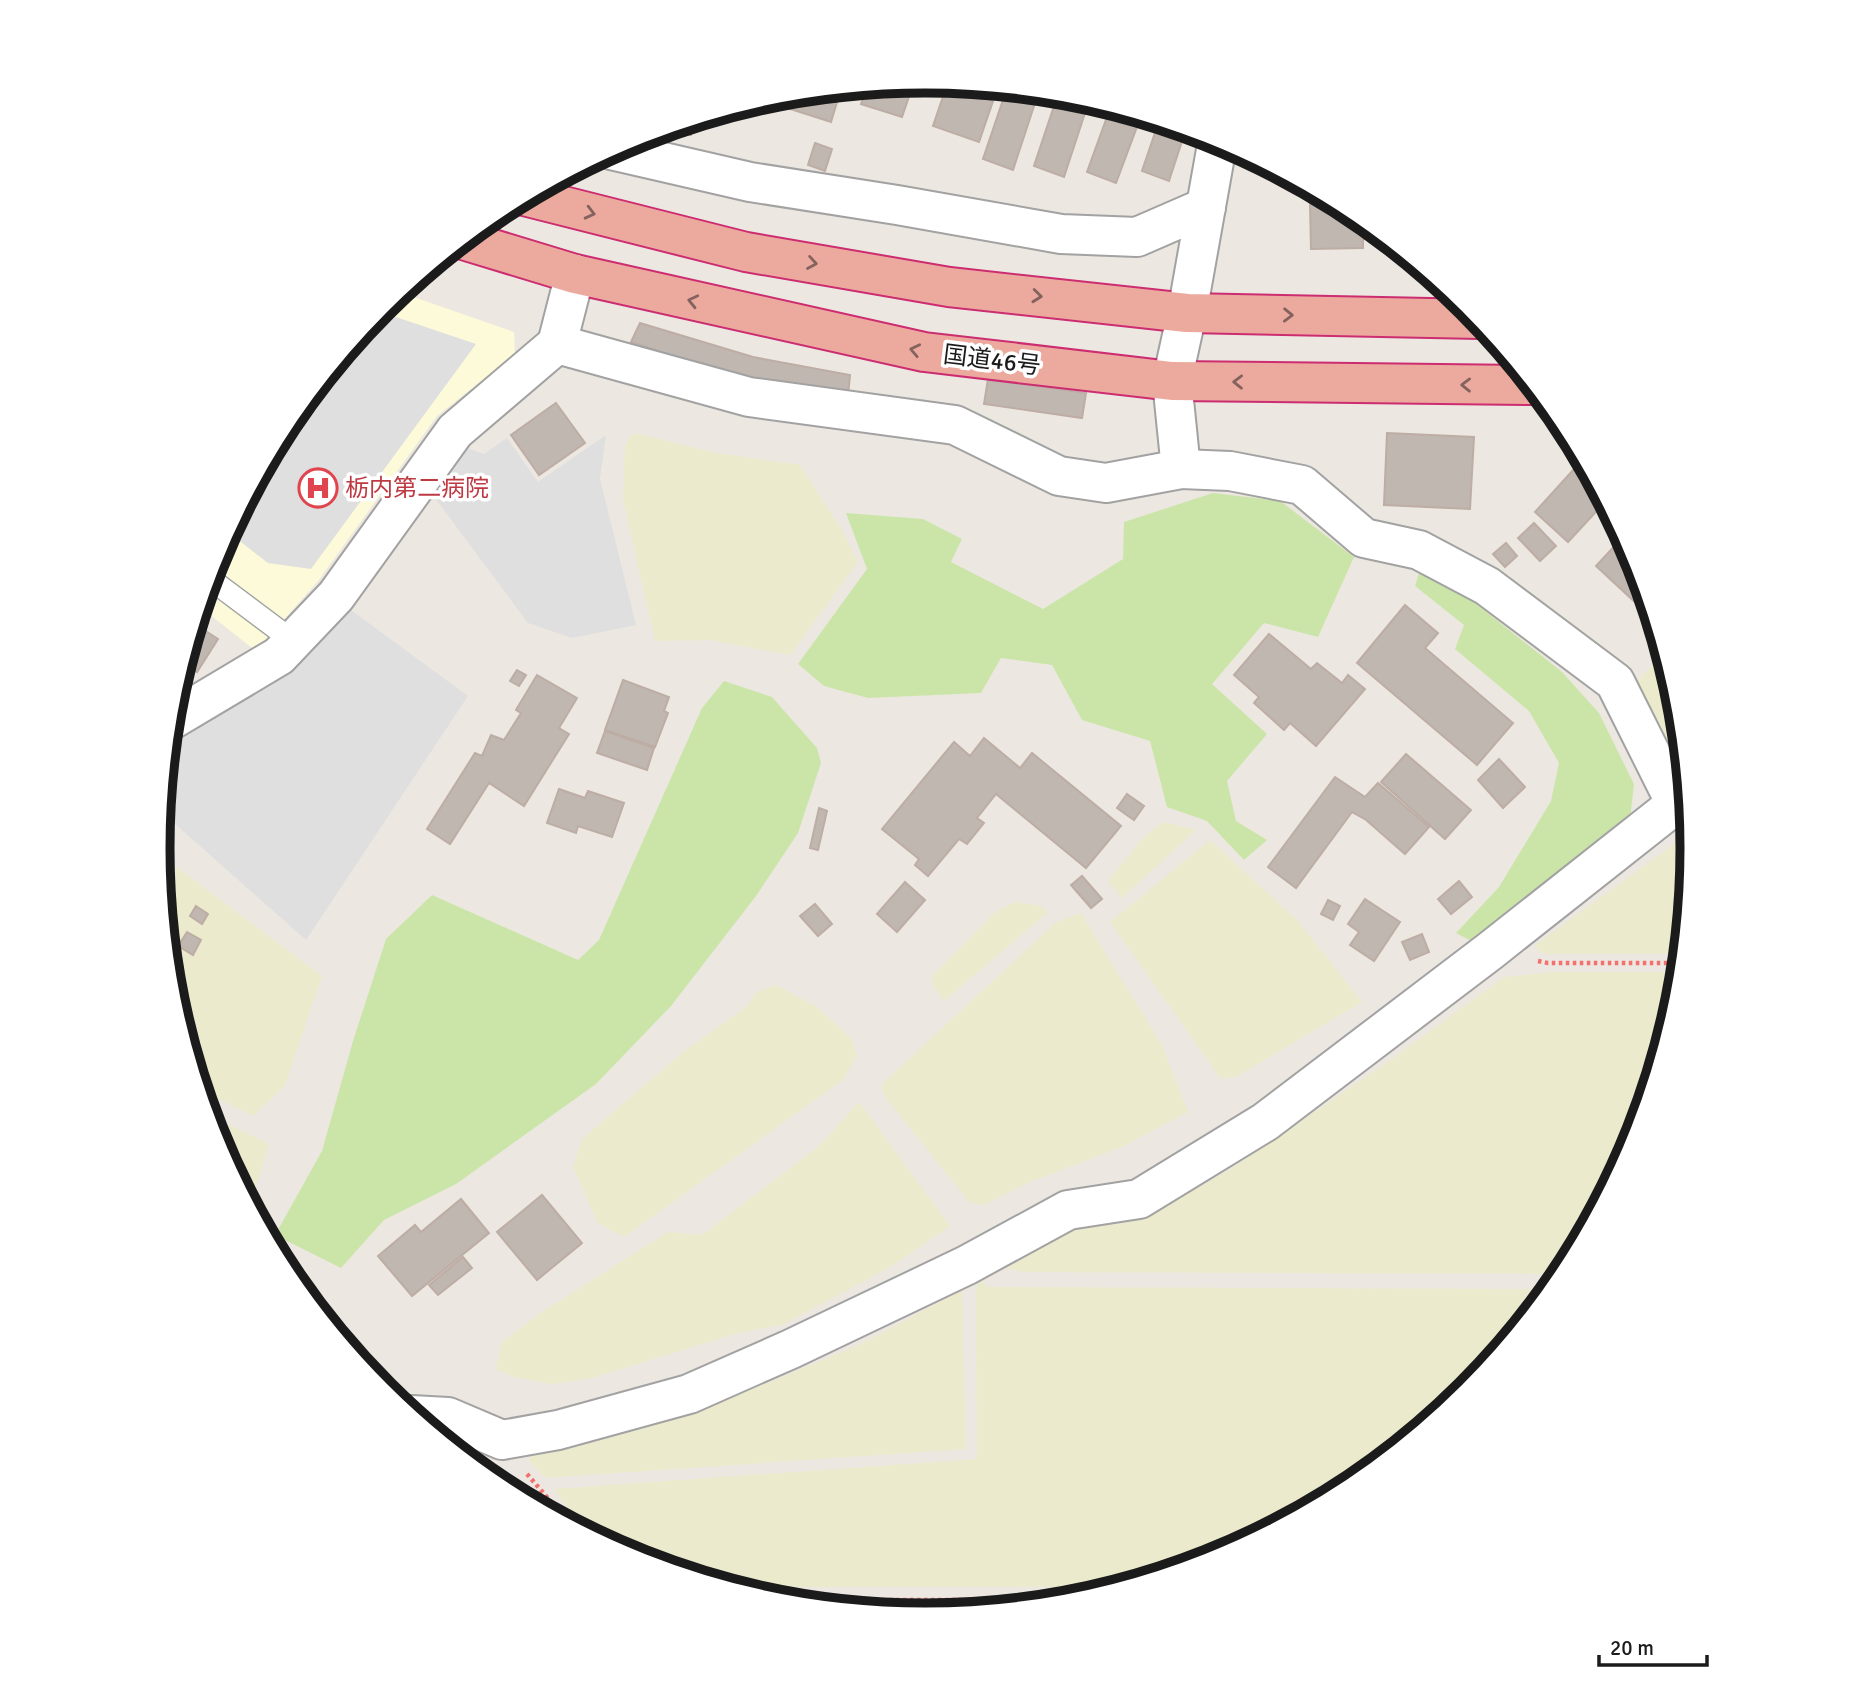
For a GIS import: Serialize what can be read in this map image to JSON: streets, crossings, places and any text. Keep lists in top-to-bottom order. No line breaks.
{"streets":{"highway":["国道46号"]},"places":{"hospital":["栃内第二病院"]},"scale_bar":"20 m"}
